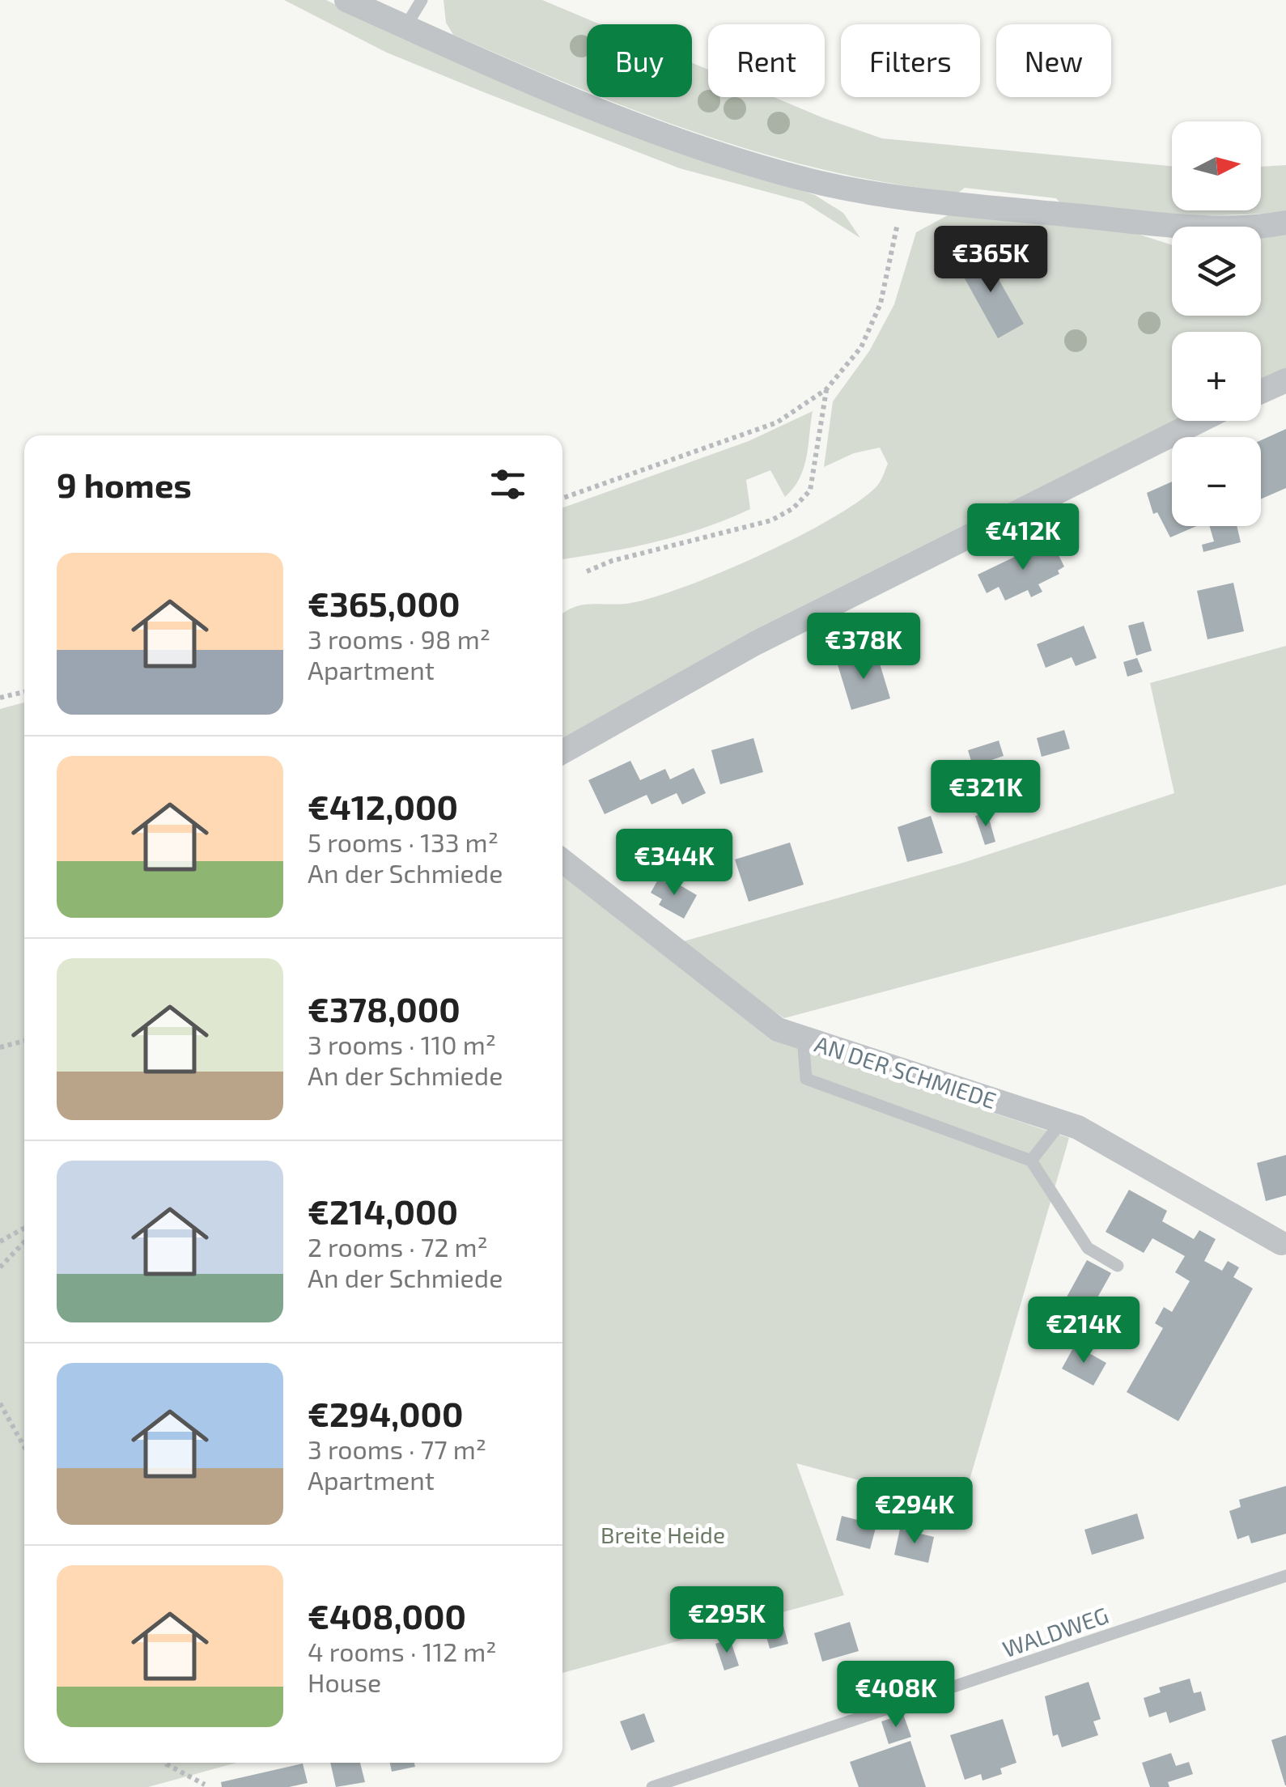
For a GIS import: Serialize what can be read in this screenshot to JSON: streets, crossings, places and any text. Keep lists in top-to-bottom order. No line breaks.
{"streets":{"street":["AN DER SCHMIEDE"],"lane":["WALDWEG"]},"parks":["Breite Heide"],"north":"right","page":{"chip":["Buy","Rent","Filters","New"],"map_buttons":["+","−"],"price":["€365K","€412K","€378K","€321K","€344K","€214K","€294K","€295K","€408K"],"heading":"9 homes","list":[{"name":"€365,000","note":"3 rooms · 98 m² · Apartment"},{"name":"€412,000","note":"5 rooms · 133 m² · An der Schmiede"},{"name":"€378,000","note":"3 rooms · 110 m² · An der Schmiede"},{"name":"€214,000","note":"2 rooms · 72 m² · An der Schmiede"},{"name":"€294,000","note":"3 rooms · 77 m² · Apartment"},{"name":"€408,000","note":"4 rooms · 112 m² · House"}]}}
